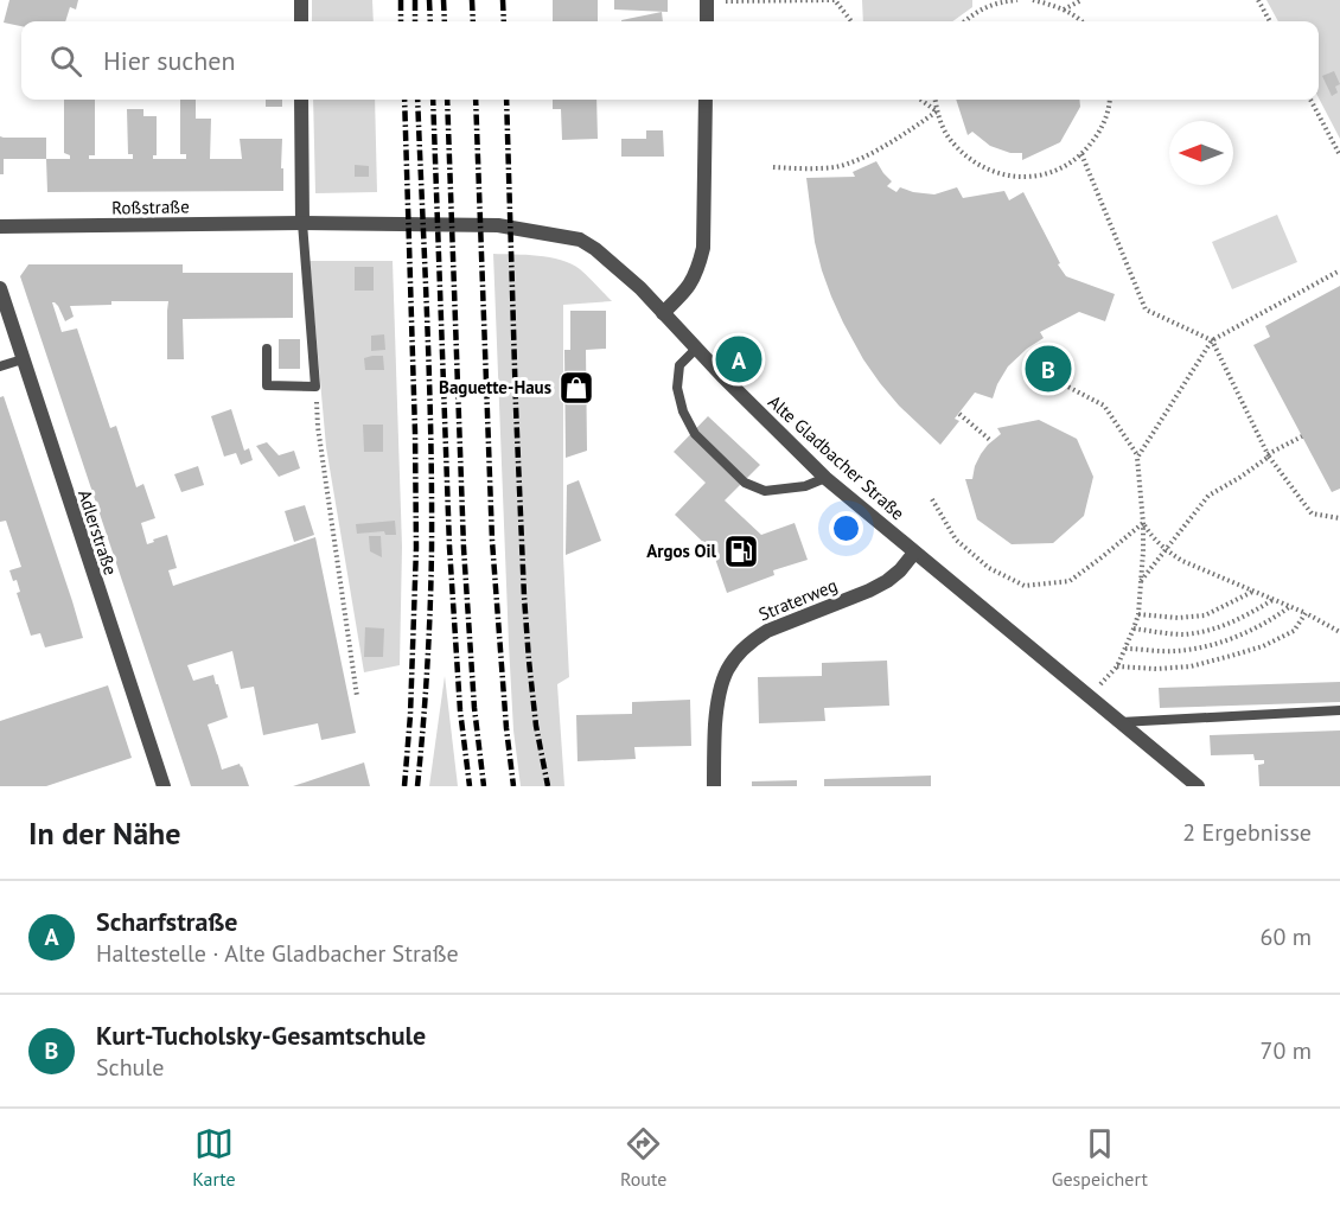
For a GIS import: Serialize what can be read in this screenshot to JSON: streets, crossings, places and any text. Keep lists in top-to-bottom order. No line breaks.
{"streets":{"street":["Roßstraße","Alte Gladbacher Straße","Adlerstraße","Straterweg"]},"crossings":[["Roßstraße","Alte Gladbacher Straße"],["Alte Gladbacher Straße","Straterweg"]],"places":{"shop":["Baguette-Haus"],"fuel station":["Argos Oil"]},"north":"left","page":{"search":"Hier suchen","pins":["A","B"],"heading":["In der Nähe","2 Ergebnisse"],"list":[{"mark":"A","name":"Scharfstraße","note":"Haltestelle · Alte Gladbacher Straße","value":"60 m"},{"mark":"B","name":"Kurt-Tucholsky-Gesamtschule","note":"Schule","value":"70 m"}],"nav":["Karte","Route","Gespeichert"]}}
